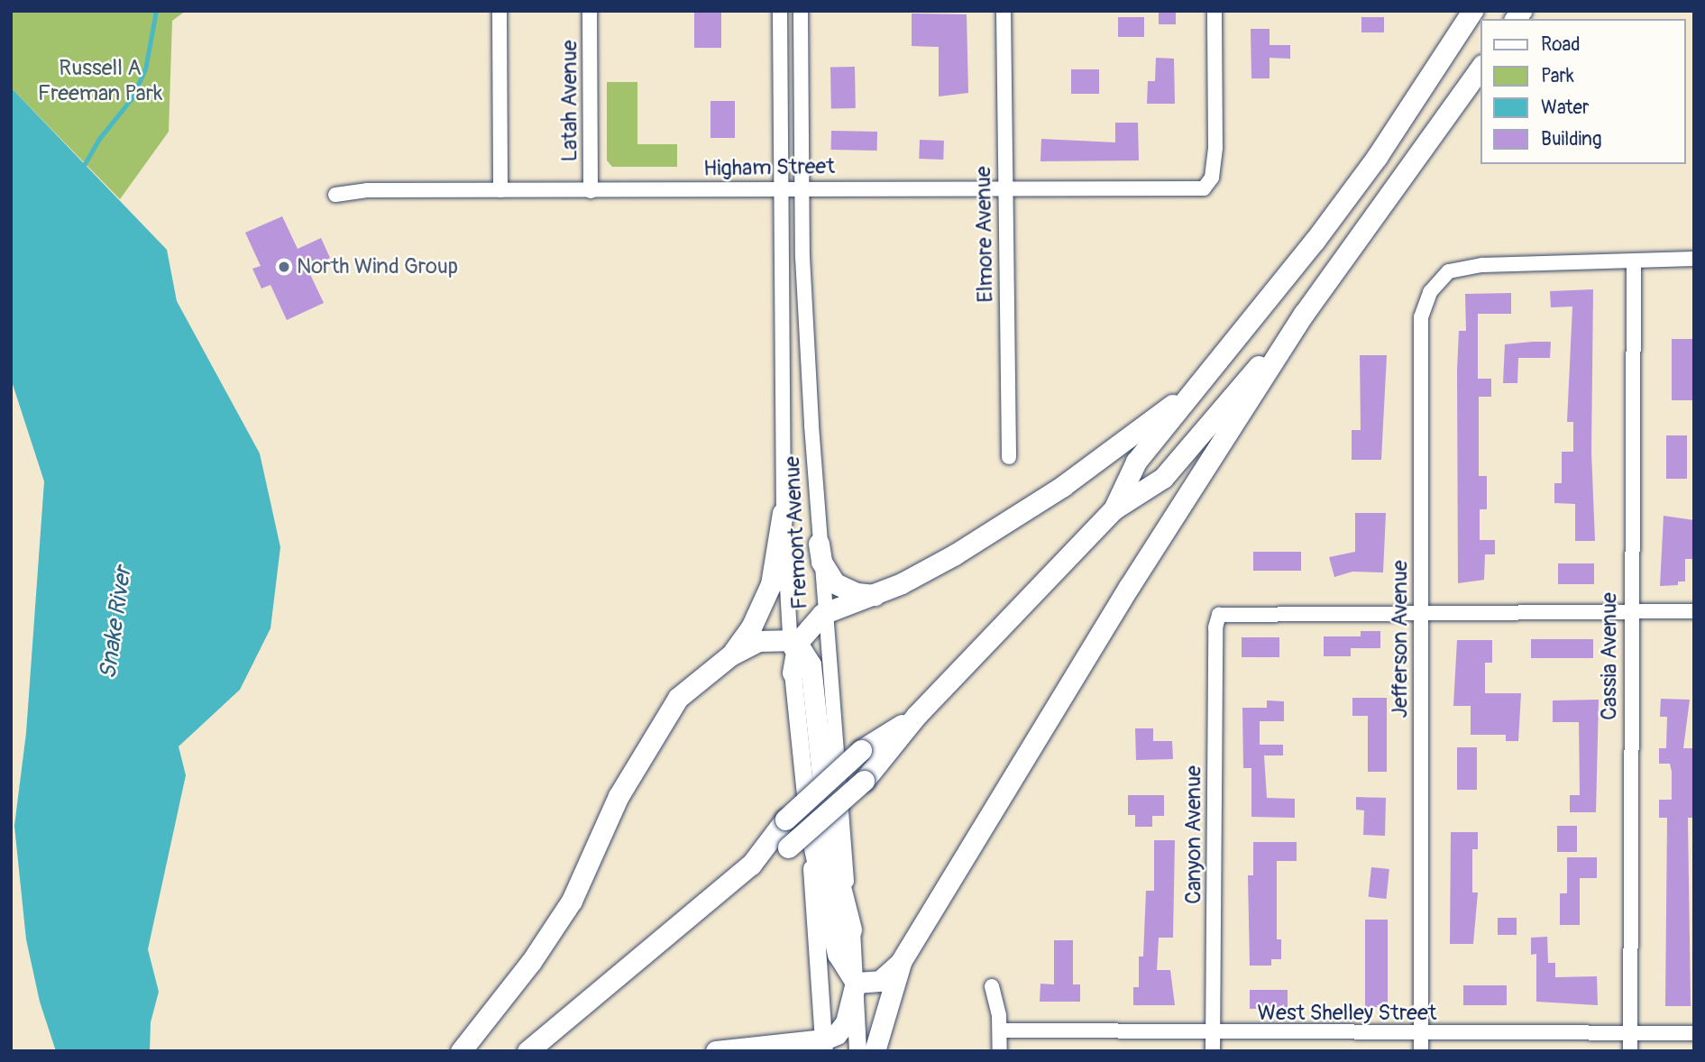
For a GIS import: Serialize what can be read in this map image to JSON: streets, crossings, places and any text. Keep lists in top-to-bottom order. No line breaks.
{"streets":{"main road":["Fremont Avenue"],"street":["Latah Avenue","Higham Street","Elmore Avenue","Jefferson Avenue","Cassia Avenue","Canyon Avenue","West Shelley Street"]},"crossings":[["Latah Avenue","Higham Street"],["Higham Street","Elmore Avenue"],["Higham Street","Fremont Avenue"],["Jefferson Avenue","Cassia Avenue"],["Jefferson Avenue","Canyon Avenue"],["Jefferson Avenue","West Shelley Street"],["Cassia Avenue","West Shelley Street"],["Canyon Avenue","West Shelley Street"]],"water":["Snake River"],"parks":["Russell A Freeman Park"],"places":["North Wind Group"],"legend":["Road","Park","Water","Building"]}
